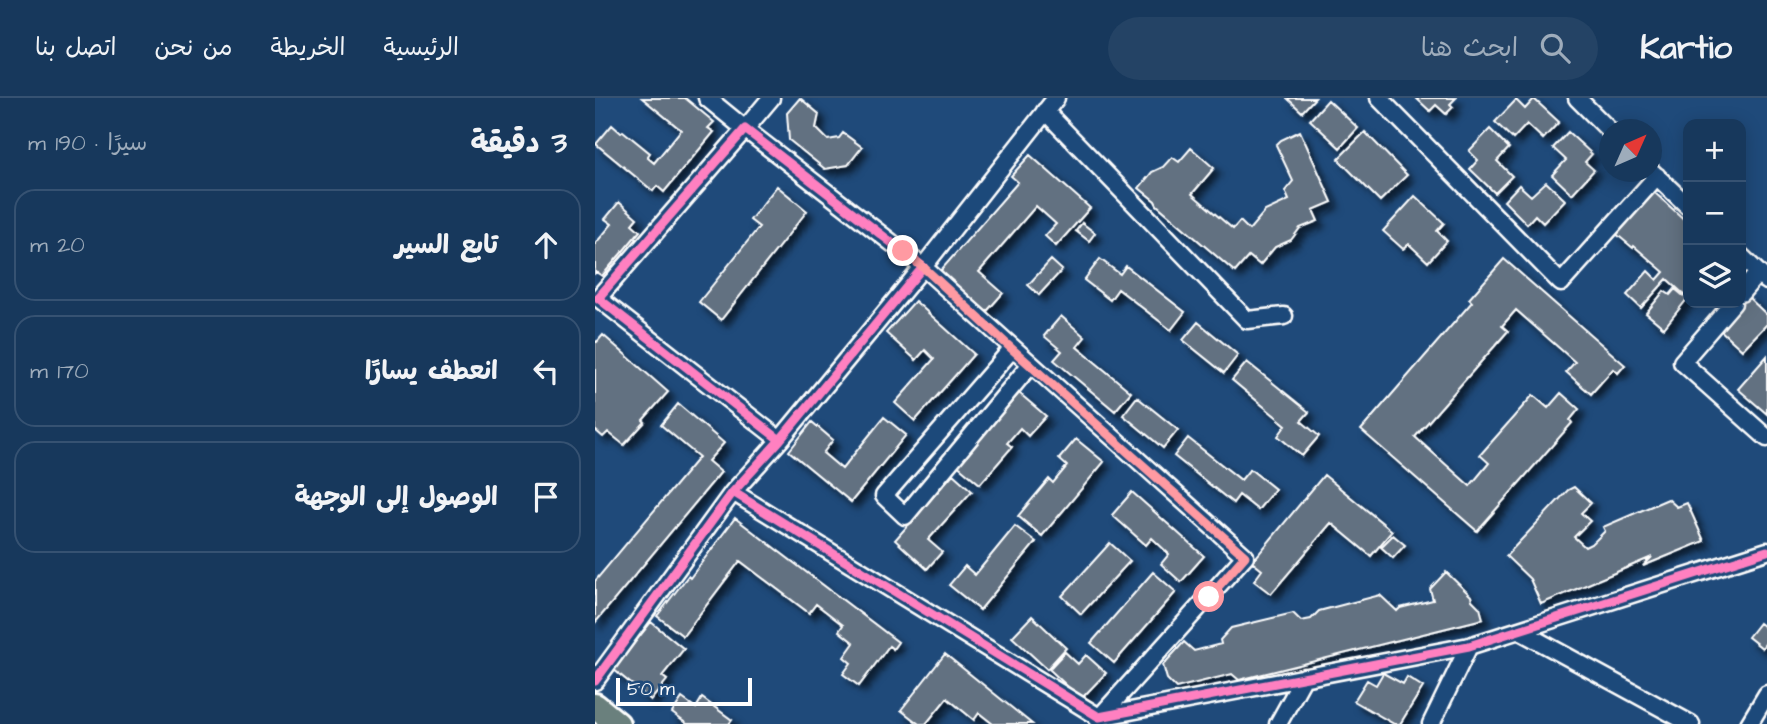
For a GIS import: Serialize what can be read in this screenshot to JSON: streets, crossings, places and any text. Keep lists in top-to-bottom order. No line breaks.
{"scale_bar":"50 m","north":"top right","page":{"header":"Kartio","search":"ابحث هنا","nav":["الرئيسية","الخريطة","من نحن","اتصل بنا"],"heading":["3 دقيقة","سيرًا · 190 m"],"map_buttons":["+","−"],"list":[["تابع السير","20 m"],["انعطف يسارًا","170 m"],"الوصول إلى الوجهة"],"scale":"50 m"}}
